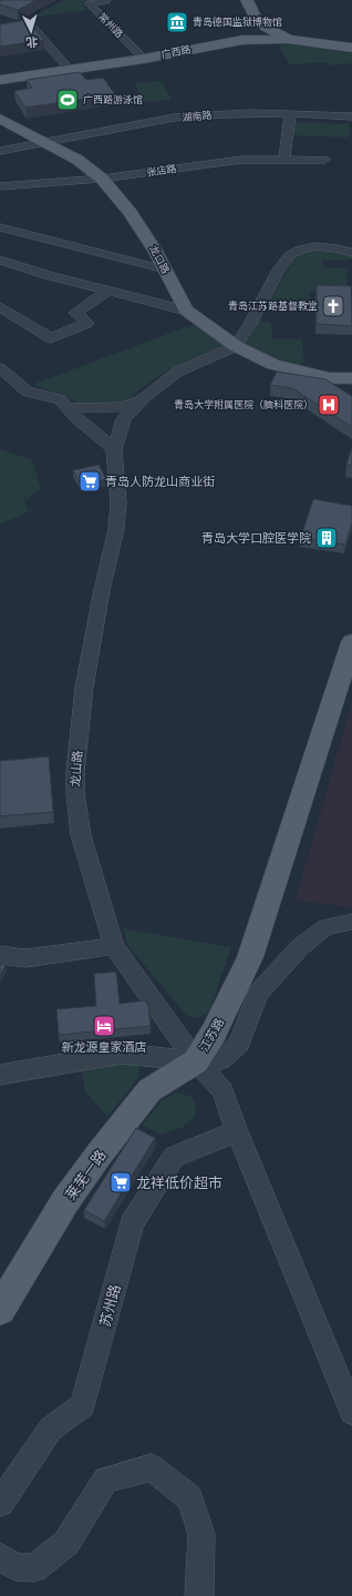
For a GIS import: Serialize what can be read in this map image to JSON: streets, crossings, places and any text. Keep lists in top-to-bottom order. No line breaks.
{"streets":{"main road":["广西路","龙口路","江苏路","莱芜一路"],"street":["常州路","湖南路","张店路","龙山路","苏州路"]},"crossings":[["常州路","广西路"],["湖南路","龙口路"],["张店路","龙口路"],["龙口路","龙山路"],["龙山路","江苏路"],["龙山路","莱芜一路"],["江苏路","莱芜一路"],["江苏路","苏州路"]],"places":{"museum":["青岛德国监狱博物馆"],"sports":["广西路游泳馆"],"church":["青岛江苏路基督教堂"],"hospital":["青岛大学附属医院（脑科医院）"],"supermarket":["青岛人防龙山商业街","龙祥低价超市"],"building":["青岛大学口腔医学院"],"hotel":["新龙源皇家酒店"]},"north":"bottom"}
